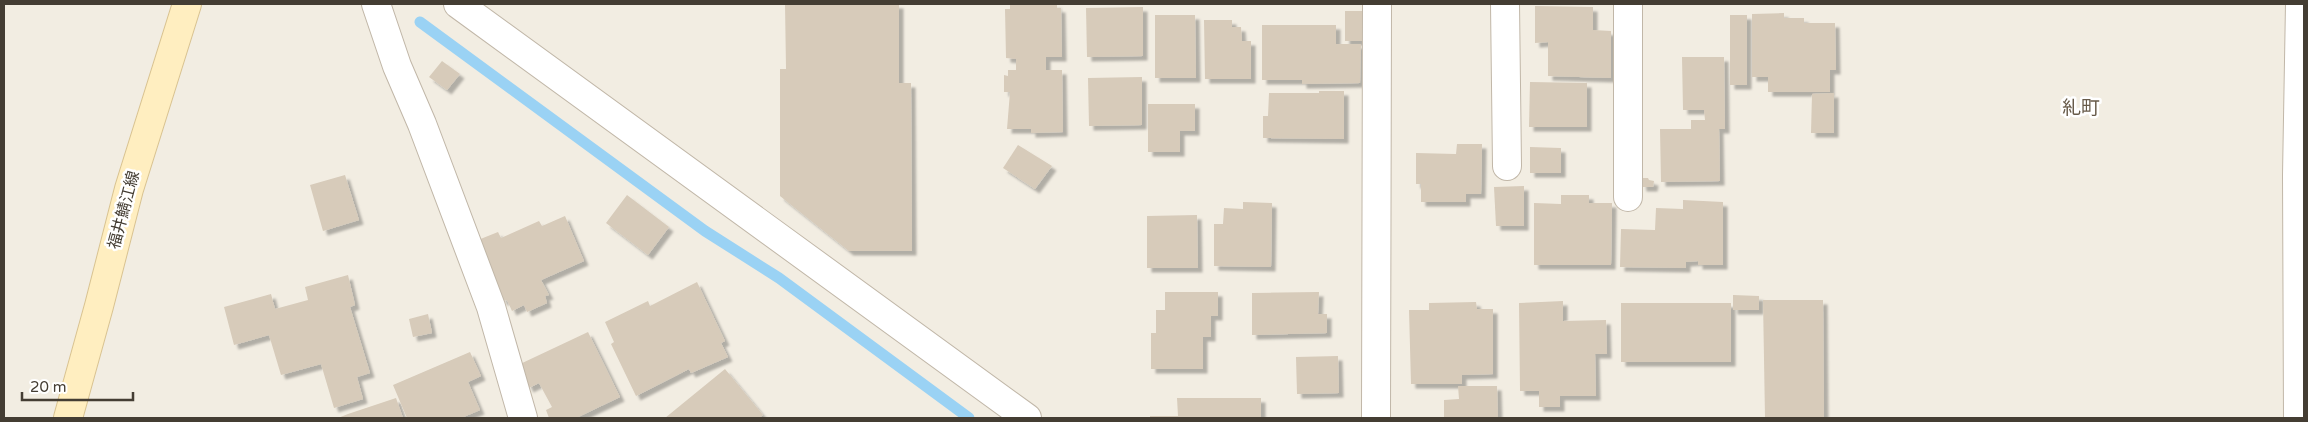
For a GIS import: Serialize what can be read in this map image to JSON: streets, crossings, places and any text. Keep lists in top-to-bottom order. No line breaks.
{"streets":{"main road":["福井鯖江線"]},"districts":["糺町"],"scale_bar":"20 m"}
